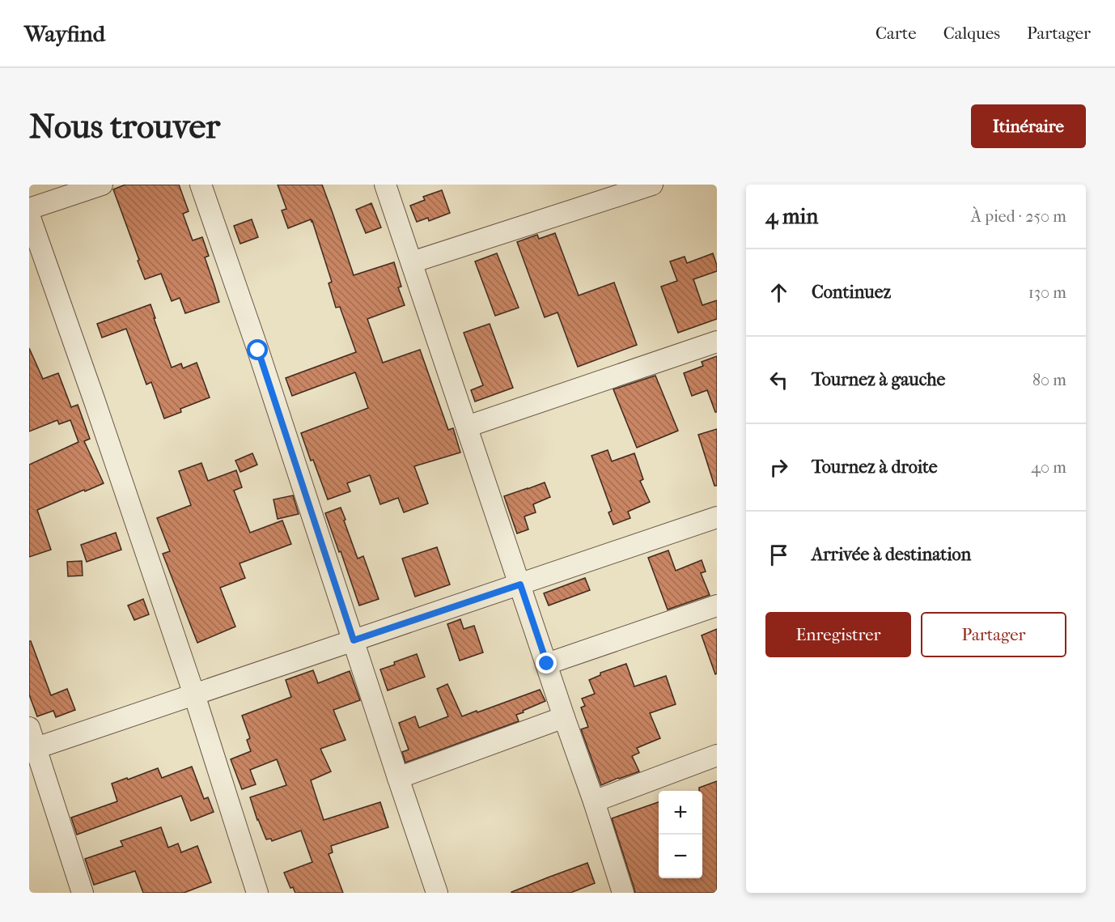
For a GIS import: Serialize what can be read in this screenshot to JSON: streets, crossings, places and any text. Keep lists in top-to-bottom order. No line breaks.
{"page":{"header":"Wayfind","nav":["Carte","Calques","Partager"],"buttons":["Itinéraire",["Enregistrer","Partager"]],"title":"Nous trouver","heading":["4 min","À pied · 250 m"],"list":[["Continuez","130 m"],["Tournez à gauche","80 m"],["Tournez à droite","40 m"],"Arrivée à destination"],"map_buttons":["+","−"]}}
